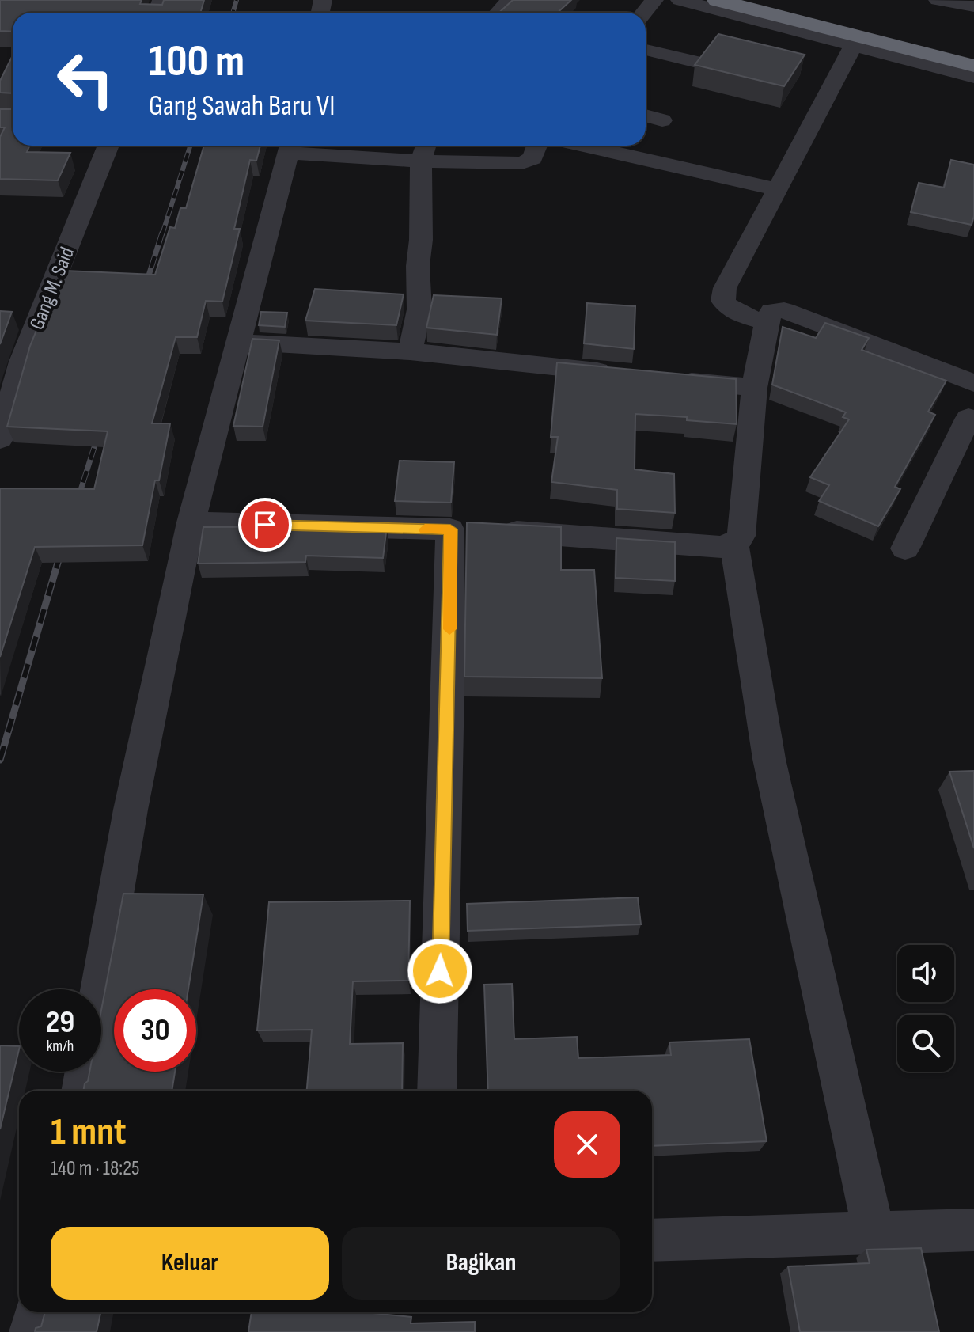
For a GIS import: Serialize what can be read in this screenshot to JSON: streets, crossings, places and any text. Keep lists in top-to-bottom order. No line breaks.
{"streets":{"street":["Gang M. Said"]},"page":{"turn":["100 m","Gang Sawah Baru VI"],"speed":"29 km/h","limit":"30","heading":["1 mnt","140 m · 18:25"],"buttons":["Keluar","Bagikan"]}}
